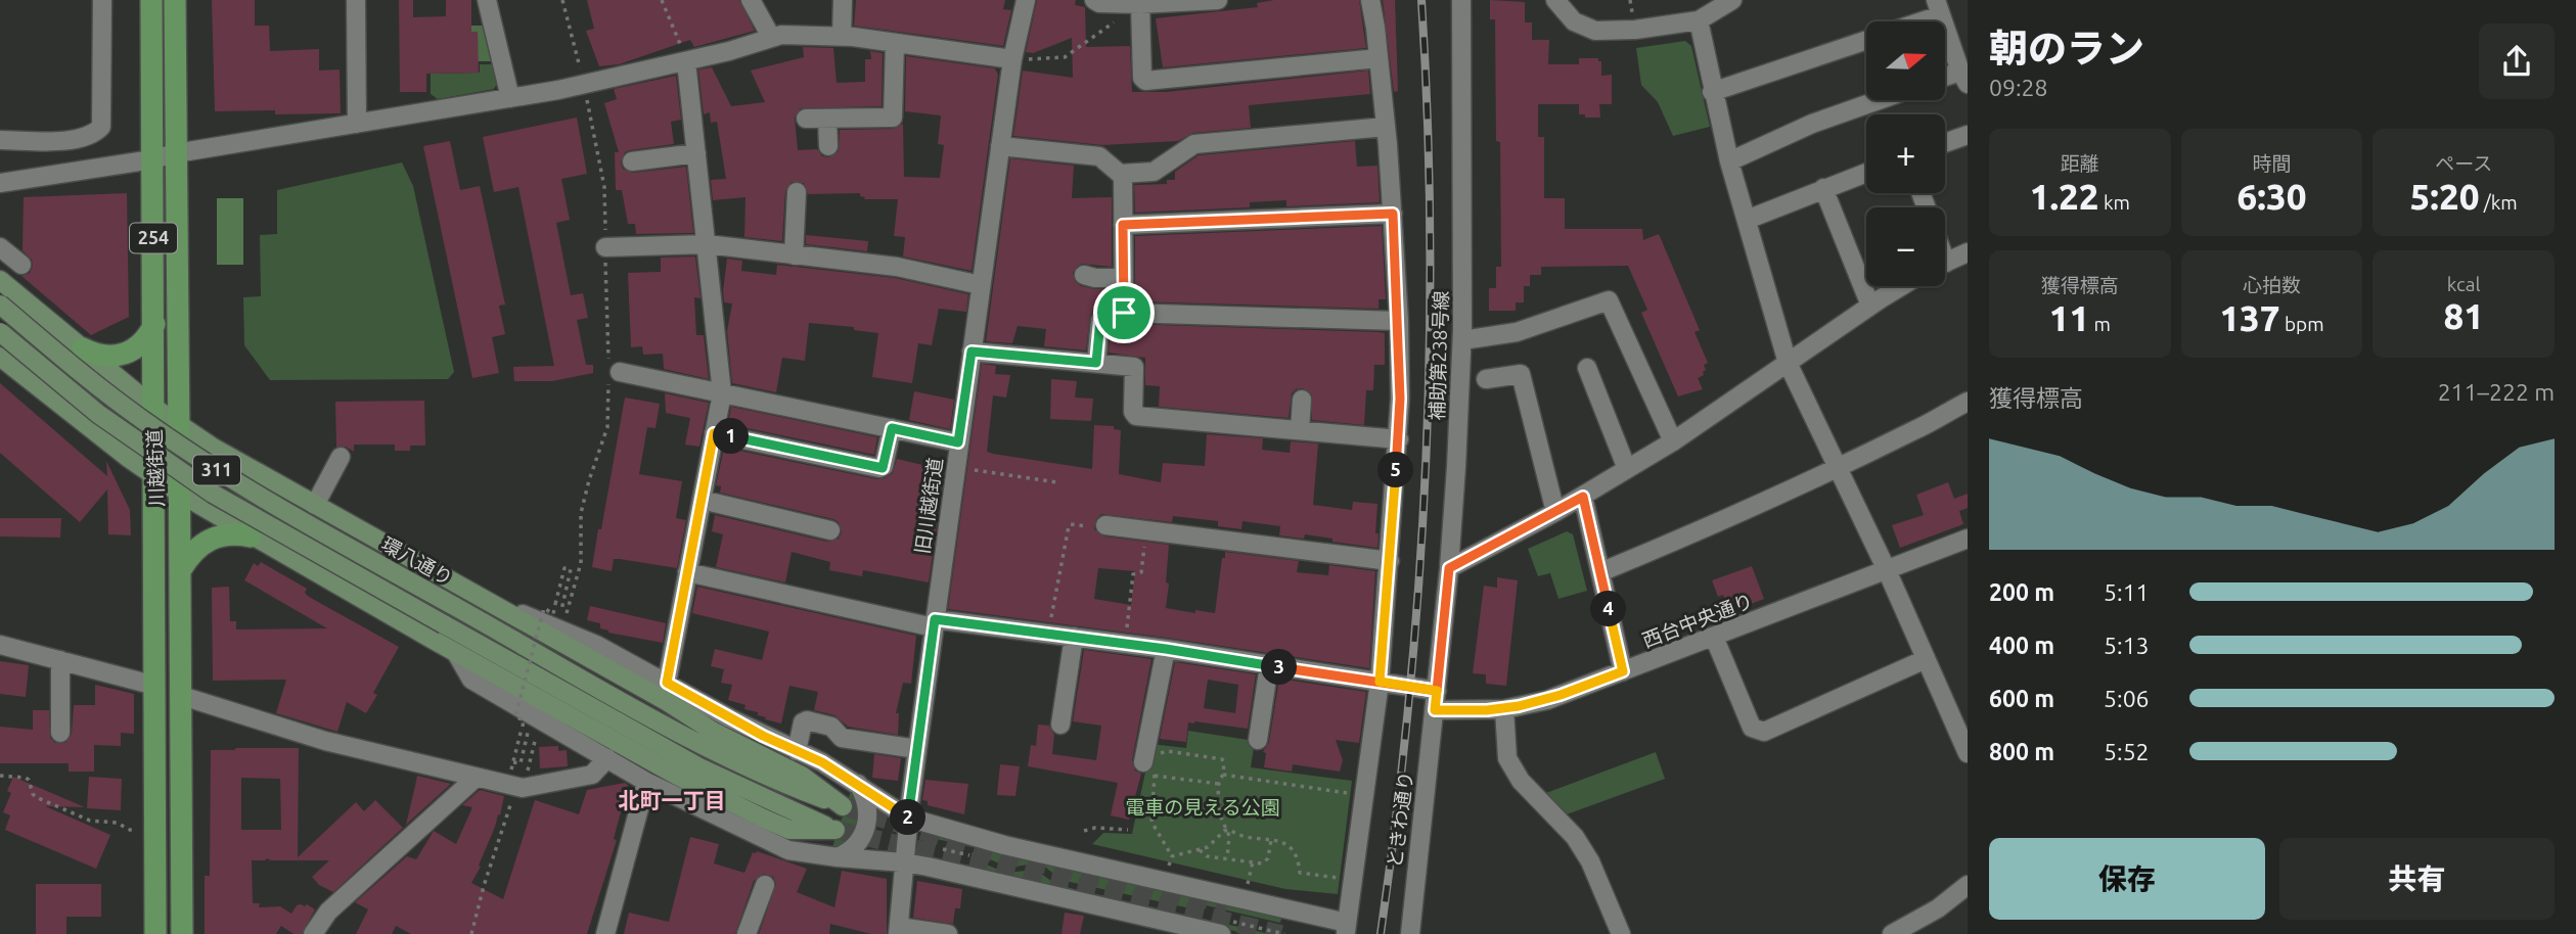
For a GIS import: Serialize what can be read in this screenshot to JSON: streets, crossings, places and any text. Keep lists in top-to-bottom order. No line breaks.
{"streets":{"highway":["254","川越街道"],"main road":["311","環八通り"],"street":["補助第238号線","旧川越街道","西台中央通り","ときわ通り"]},"crossings":[["補助第238号線","西台中央通り"],["補助第238号線","ときわ通り"],["西台中央通り","ときわ通り"]],"districts":["北町一丁目"],"parks":["電車の見える公園"],"north":"right","page":{"heading":["朝のラン","09:28"],"map_buttons":["+","−"],"stats":[["距離","1.22 km"],["時間","6:30"],["ペース","5:20 /km"],["獲得標高","11 m"],["心拍数","137 bpm"],["kcal","81"]],"chart":["獲得標高","211–222 m"],"pins":["1","5","4","3","2"],"list":[{"name":"200 m","note":"5:11"},{"name":"400 m","note":"5:13"},{"name":"600 m","note":"5:06"},{"name":"800 m","note":"5:52"}],"buttons":["保存","共有"]}}
